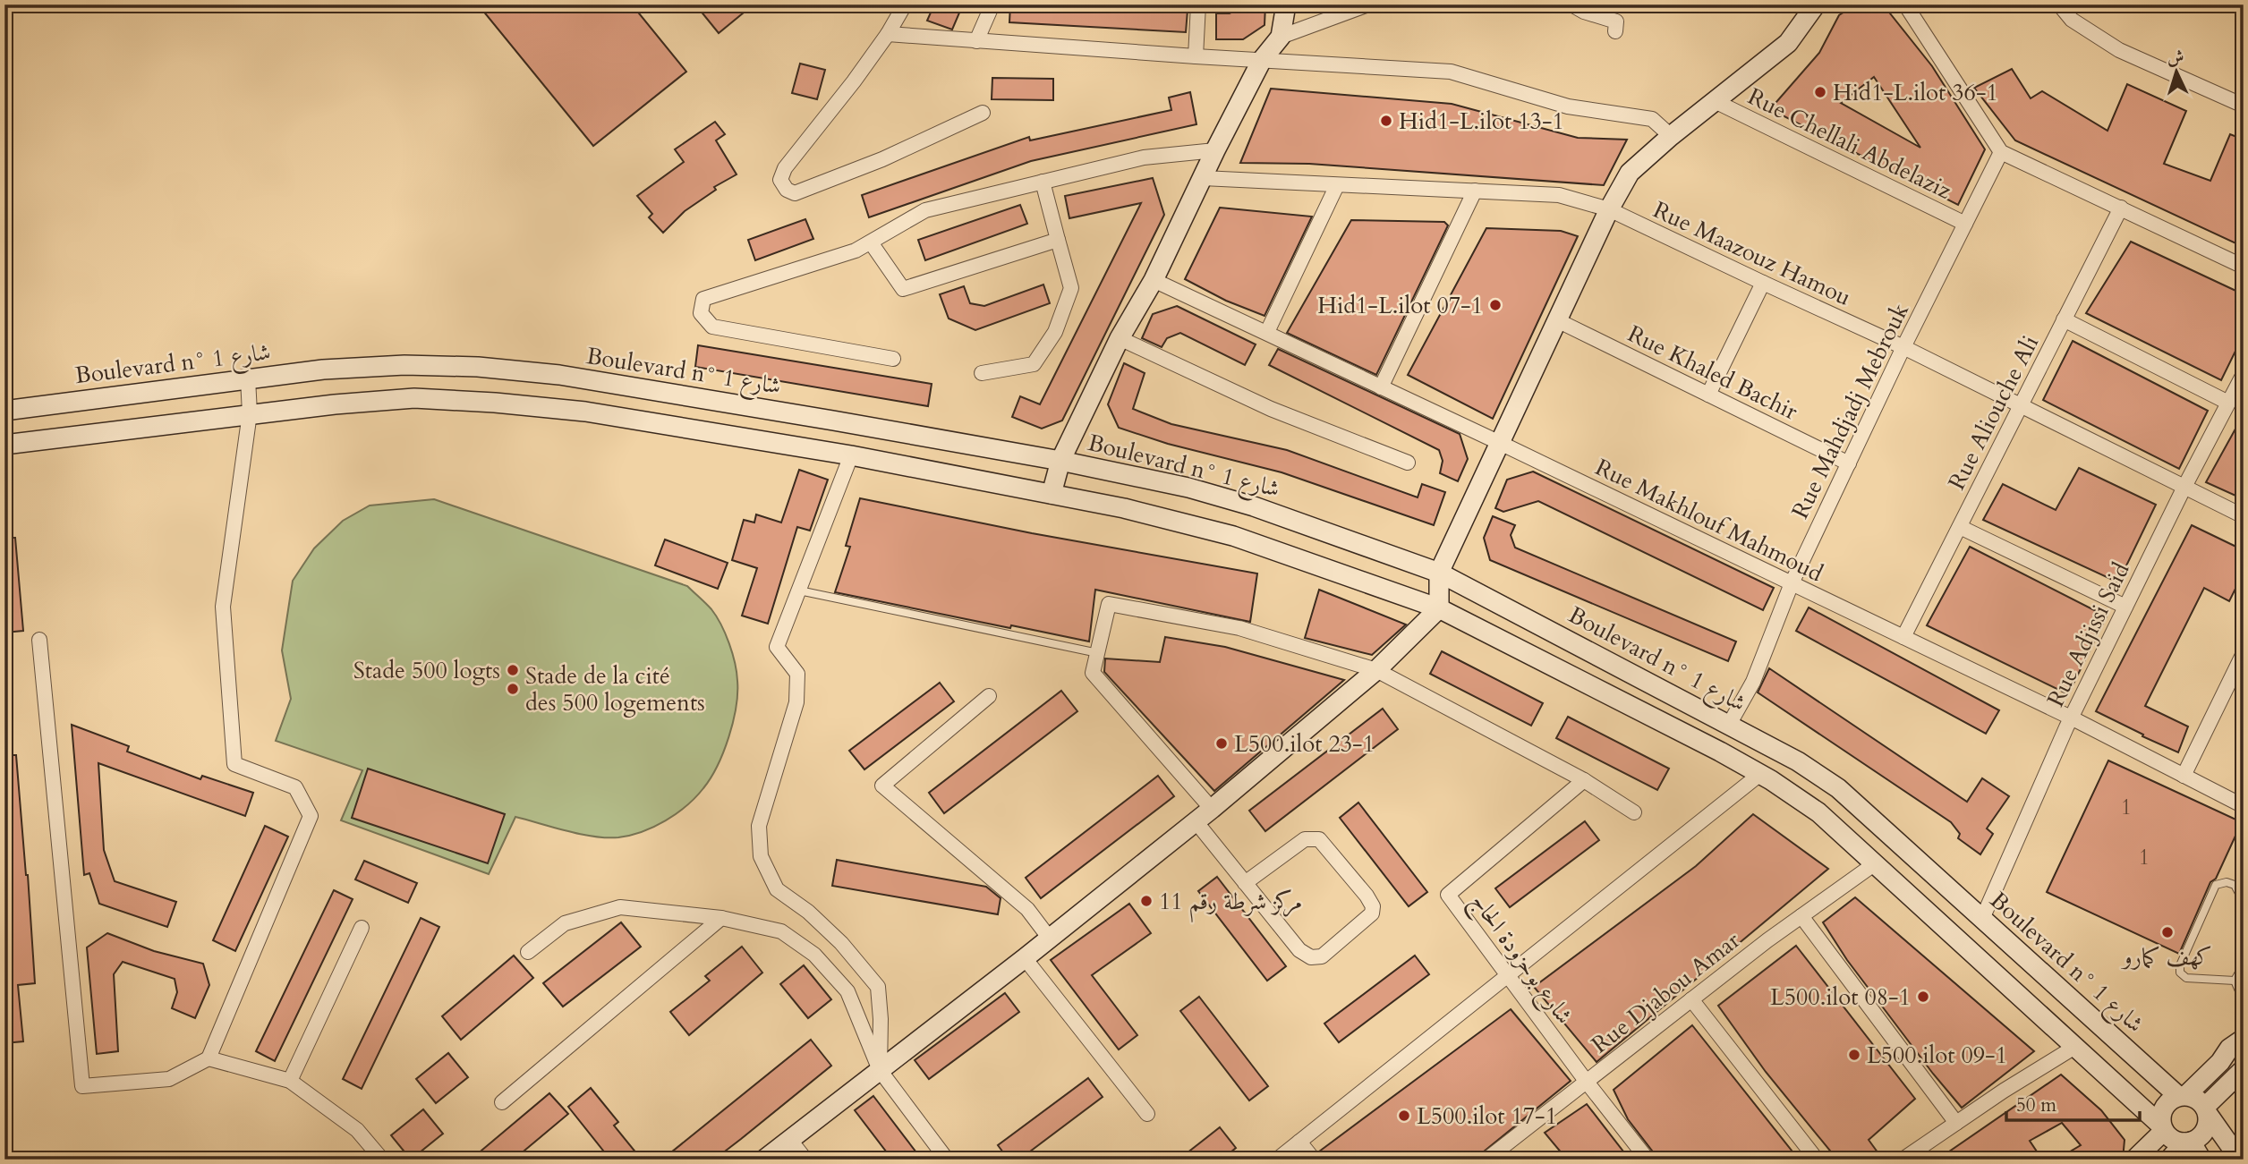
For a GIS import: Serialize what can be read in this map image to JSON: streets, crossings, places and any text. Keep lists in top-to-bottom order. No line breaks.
{"streets":{"main road":["Boulevard n° شارع 1"],"street":["Rue Chellali Abdelaziz","Rue Maazouz Hamou","Rue Khaled Bachir","Rue Mahdjadj Mebrouk","Rue Aliouche Ali","Rue Makhlouf Mahmoud","Rue Adjissi Said","شارع بوحزودة الحاج","Rue Djabou Amar"]},"crossings":[["Rue Chellali Abdelaziz","Rue Mahdjadj Mebrouk"],["Rue Maazouz Hamou","Rue Mahdjadj Mebrouk"],["Rue Maazouz Hamou","Rue Aliouche Ali"],["Rue Maazouz Hamou","Rue Adjissi Said"],["Boulevard n° شارع 1","Rue Mahdjadj Mebrouk"],["Boulevard n° شارع 1","Rue Adjissi Said"],["Rue Khaled Bachir","Rue Mahdjadj Mebrouk"],["Rue Mahdjadj Mebrouk","Rue Makhlouf Mahmoud"],["Rue Aliouche Ali","Rue Makhlouf Mahmoud"],["Rue Makhlouf Mahmoud","Rue Adjissi Said"],["شارع بوحزودة الحاج","Rue Djabou Amar"]],"places":["Hid1-L.ilot 36-1","Hid1-L.ilot 13-1","Hid1-L.ilot 07-1","Stade 500 logts","Stade de la cité des 500 logements","L500.ilot 23-1","مركز شرطة رقم 11","كهف كمارو","L500.ilot 08-1","L500.ilot 09-1","L500.ilot 17-1"],"house_numbers":["1","1"],"scale_bar":"50 m","north":"top"}
